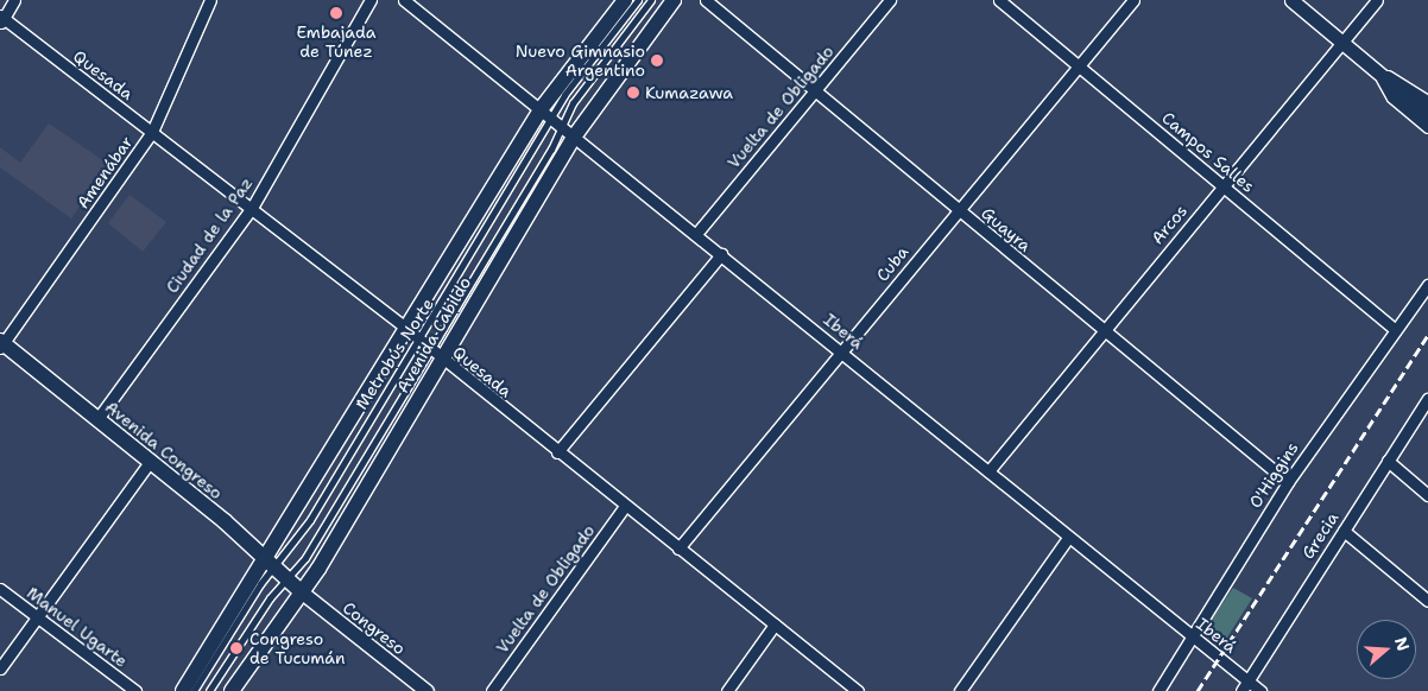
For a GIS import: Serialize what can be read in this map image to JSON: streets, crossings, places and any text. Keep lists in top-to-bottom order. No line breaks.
{"streets":{"main road":["Avenida Cabildo","Avenida Congreso"],"street":["Quesada","Vuelta de Obligado","Campos Salles","Amenábar","Arcos","Guayra","Ciudad de la Paz","Cuba","Iberá","O'Higgins","Grecia","Manuel Ugarte","Congreso"],"lane":["Metrobús Norte"]},"crossings":[["Quesada","Vuelta de Obligado"],["Quesada","Amenábar"],["Quesada","Ciudad de la Paz"],["Quesada","Cuba"],["Quesada","Avenida Cabildo"],["Quesada","Metrobús Norte"],["Vuelta de Obligado","Guayra"],["Vuelta de Obligado","Iberá"],["Campos Salles","Arcos"],["Campos Salles","Cuba"],["Campos Salles","O'Higgins"],["Amenábar","Avenida Congreso"],["Arcos","Guayra"],["Arcos","Iberá"],["Guayra","Cuba"],["Guayra","O'Higgins"],["Ciudad de la Paz","Avenida Congreso"],["Cuba","Iberá"],["Iberá","Avenida Cabildo"],["Iberá","Metrobús Norte"],["Iberá","O'Higgins"],["Iberá","Grecia"],["Avenida Cabildo","Metrobús Norte"],["Avenida Cabildo","Avenida Congreso"],["Avenida Cabildo","Congreso"],["Metrobús Norte","Avenida Congreso"],["Avenida Congreso","Congreso"]],"places":["Embajada de Túnez","Nuevo Gimnasio Argentino","Kumazawa","Congreso de Tucumán"],"north":"right"}
